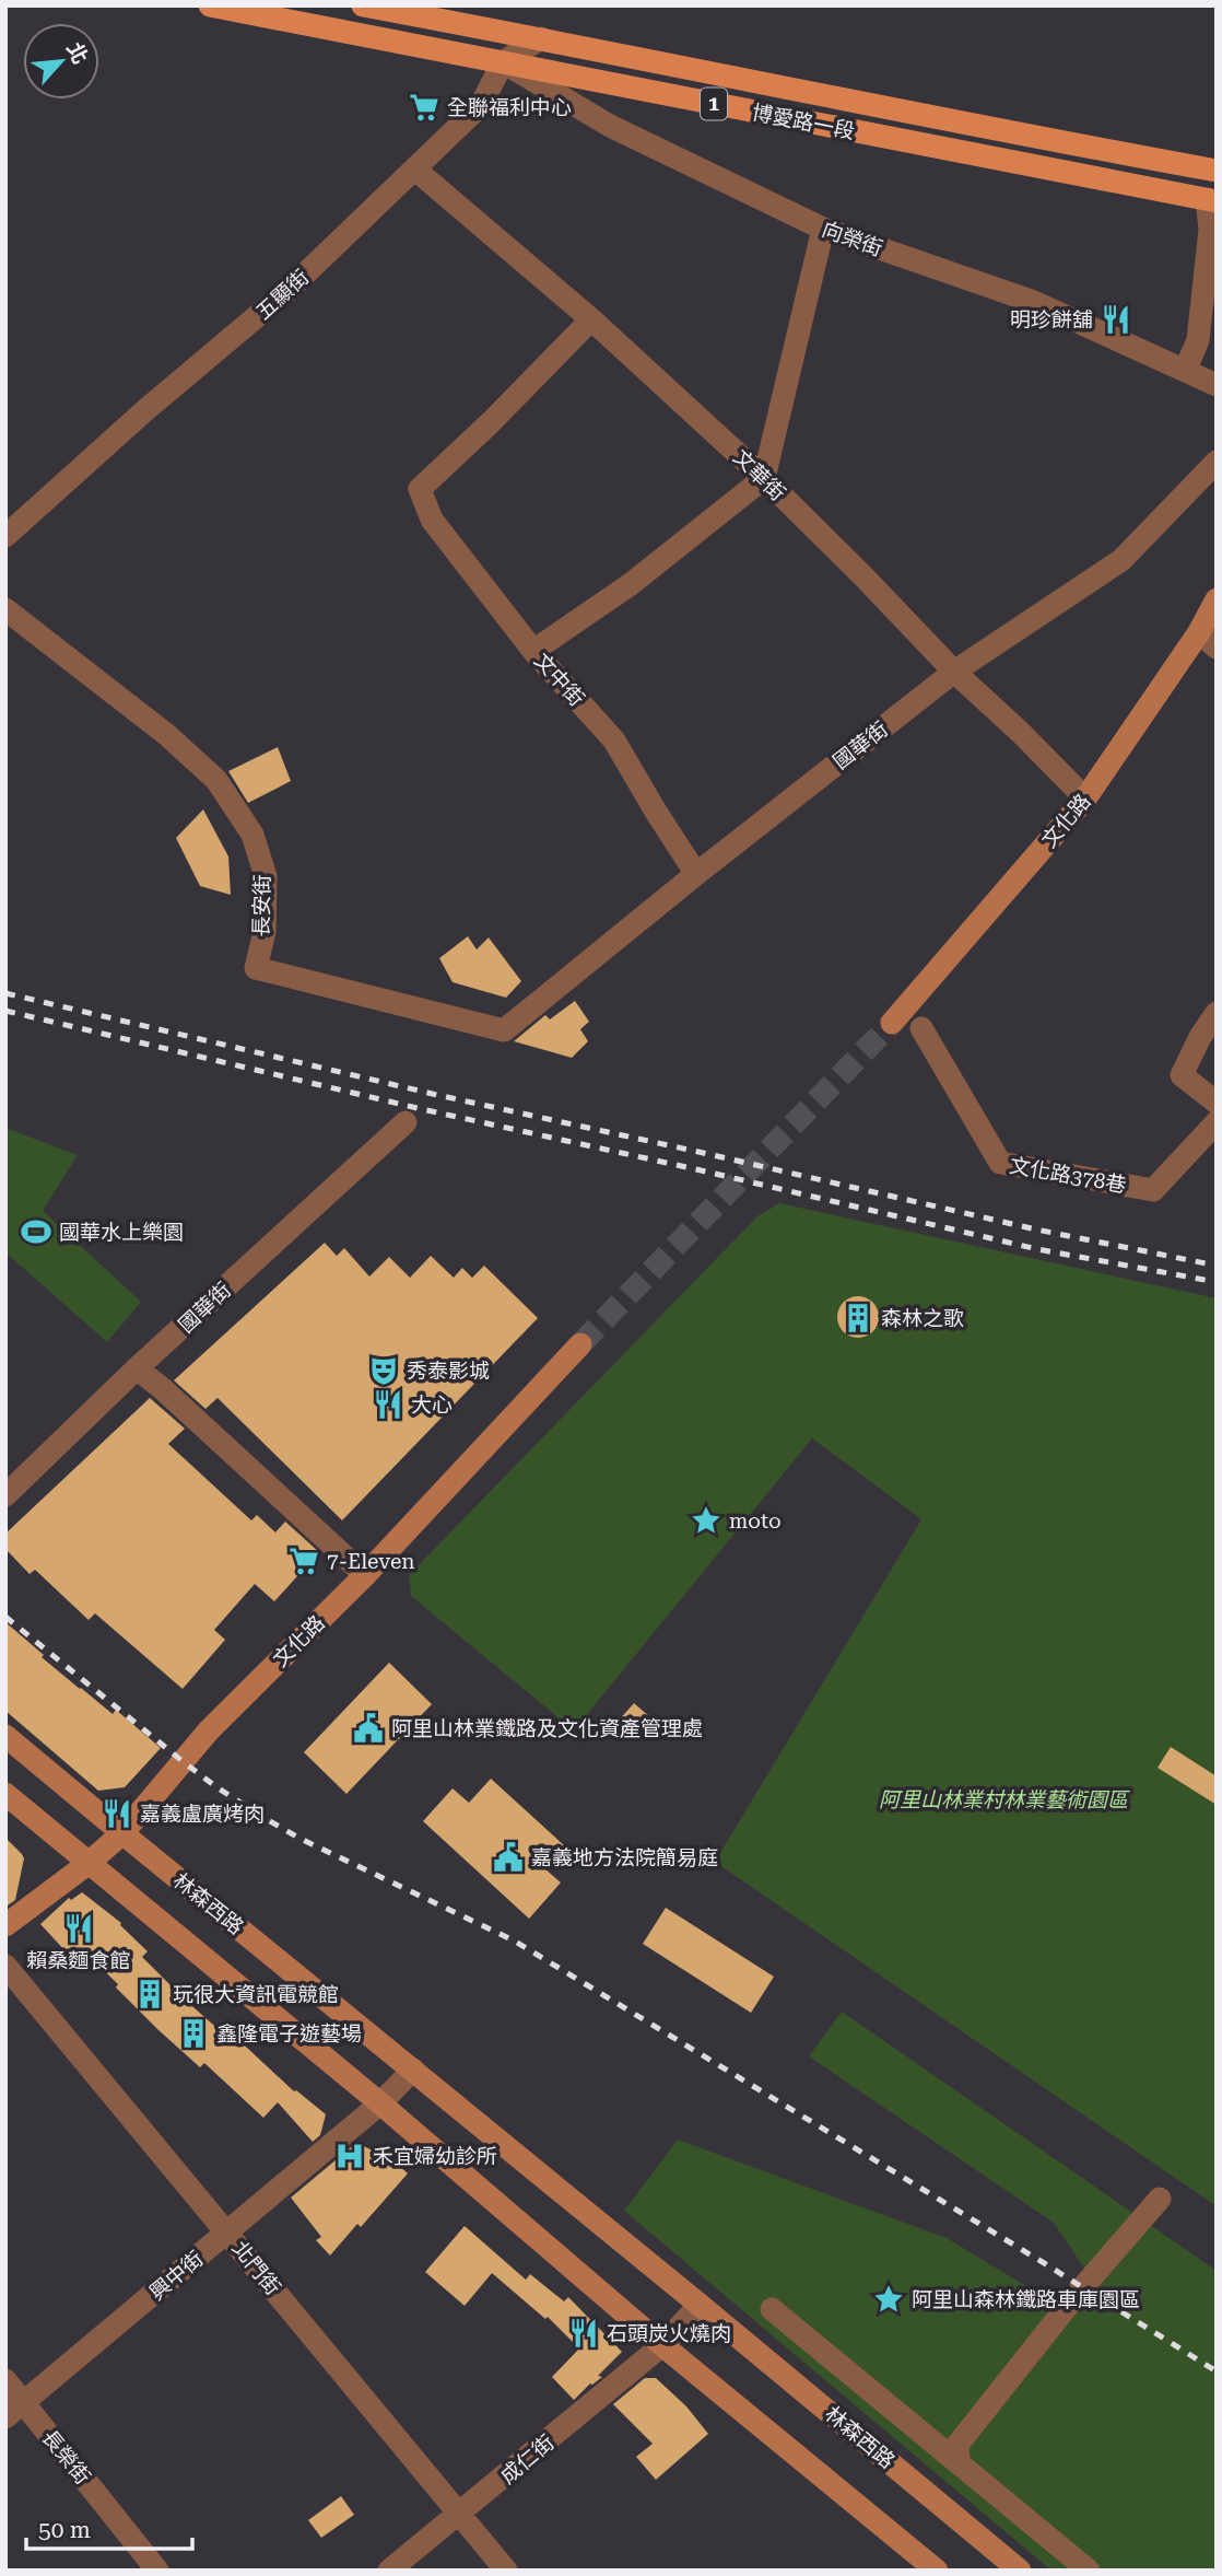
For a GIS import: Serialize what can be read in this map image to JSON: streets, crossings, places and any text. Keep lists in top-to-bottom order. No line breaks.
{"streets":{"main road":["1","博愛路一段","文化路","林森西路"],"street":["向榮街","五顯街","文華街","文中街","國華街","長安街","文化路378巷","北門街","興中街","長榮街","成仁街"]},"crossings":[["博愛路一段","向榮街"],["博愛路一段","五顯街"],["向榮街","五顯街"],["五顯街","文華街"],["文華街","文中街"],["文華街","國華街"],["文華街","文化路"],["文中街","國華街"],["國華街","長安街"],["文化路","林森西路"],["北門街","興中街"],["北門街","成仁街"],["興中街","長榮街"]],"parks":["阿里山林業村林業藝術園區"],"places":{"supermarket":["全聯福利中心","7-Eleven"],"restaurant":["明珍餅舖","大心","嘉義盧廣烤肉","賴桑麵食館","石頭炭火燒肉"],"sports":["國華水上樂園"],"building":["森林之歌","玩很大資訊電競館","鑫隆電子遊藝場"],"theatre":["秀泰影城"],"place":["moto","阿里山森林鐵路車庫園區"],"public building":["阿里山林業鐵路及文化資產管理處","嘉義地方法院簡易庭"],"hospital":["禾宜婦幼診所"]},"scale_bar":"50 m","north":"top right"}
